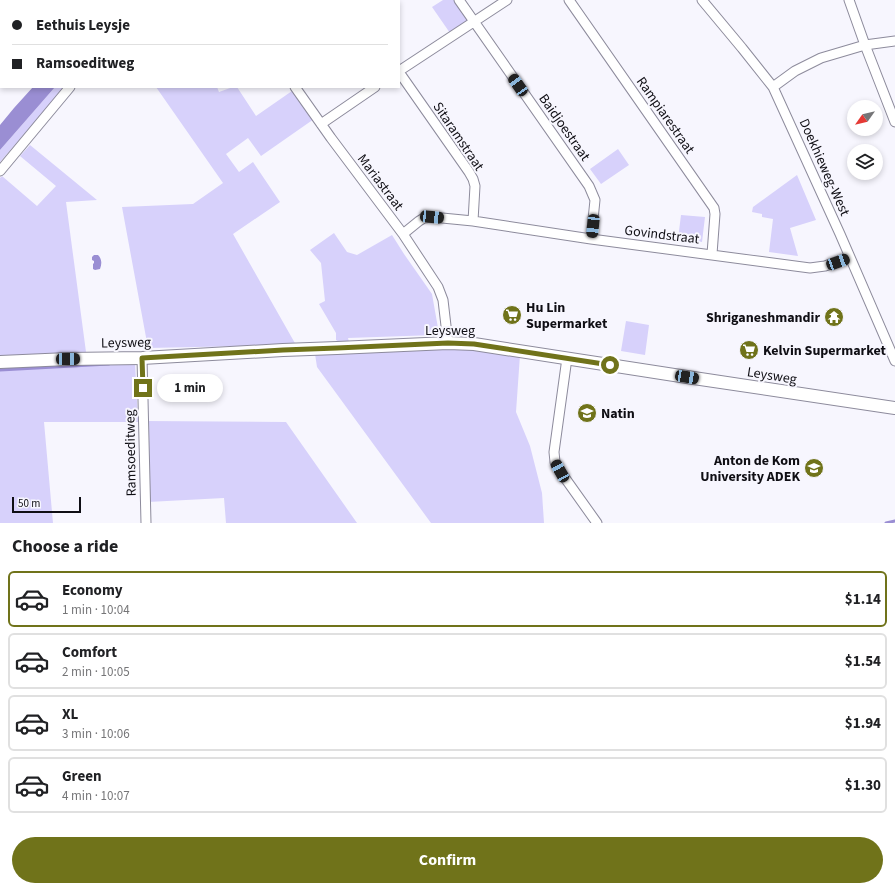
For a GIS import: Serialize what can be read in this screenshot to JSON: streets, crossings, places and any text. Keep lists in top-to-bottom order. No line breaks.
{"streets":{"street":["Rampiarestraat","Baidjoestraat","Sitaramstraat","Doekhieweg-West","Mariastraat","Govindstraat","Leysweg","Ramsoeditweg"]},"crossings":[["Rampiarestraat","Govindstraat"],["Baidjoestraat","Govindstraat"],["Sitaramstraat","Govindstraat"],["Doekhieweg-West","Govindstraat"],["Mariastraat","Govindstraat"],["Mariastraat","Leysweg"],["Leysweg","Ramsoeditweg"]],"places":{"supermarket":["Hu Lin Supermarket","Kelvin Supermarket"],"temple":["Shriganeshmandir"],"school or university":["Natin","Anton de Kom University ADEK"]},"scale_bar":"50 m","north":"bottom left","page":{"banner":["Eethuis Leysje","Ramsoeditweg"],"bubble":"1 min","scale":"50 m","heading":"Choose a ride","list":[{"name":"Economy","note":"1 min · 10:04","value":"$1.14"},{"name":"Comfort","note":"2 min · 10:05","value":"$1.54"},{"name":"XL","note":"3 min · 10:06","value":"$1.94"},{"name":"Green","note":"4 min · 10:07","value":"$1.30"}],"buttons":"Confirm"}}
